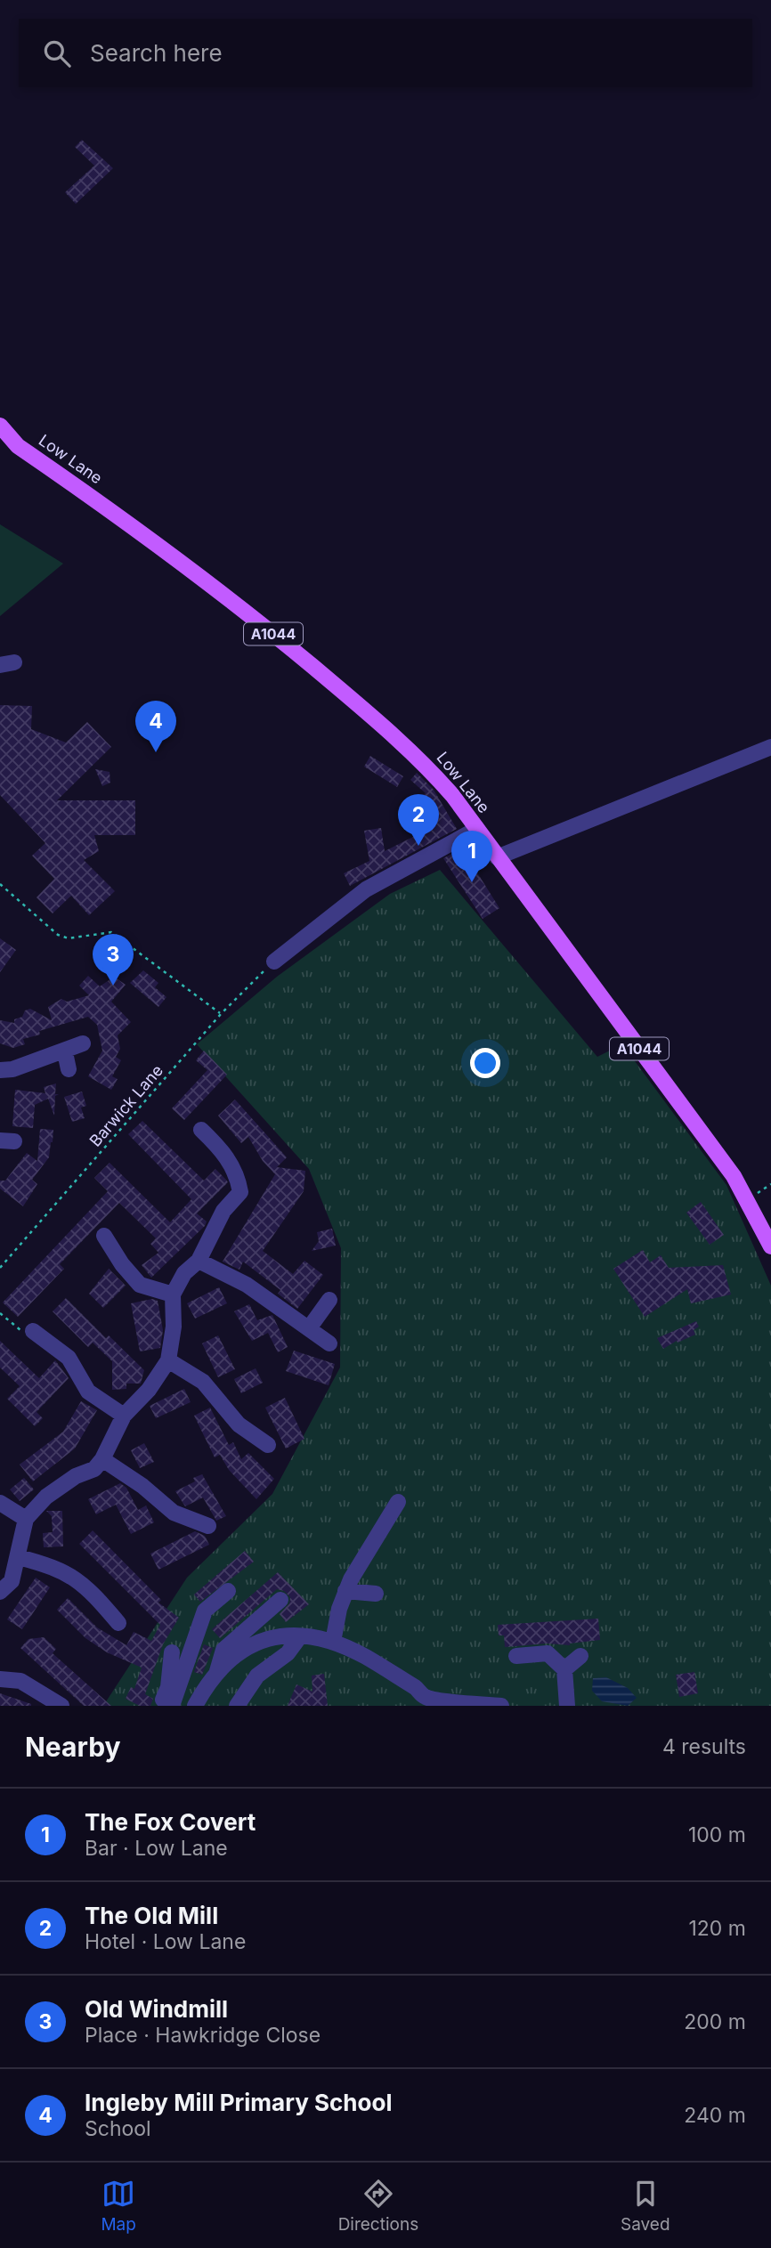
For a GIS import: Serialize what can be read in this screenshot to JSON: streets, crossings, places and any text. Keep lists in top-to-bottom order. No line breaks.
{"streets":{"main road":["Low Lane","A1044"],"path":["Barwick Lane"]},"page":{"search":"Search here","pins":["4","2","1","3"],"heading":["Nearby","4 results"],"list":[{"mark":"1","name":"The Fox Covert","note":"Bar · Low Lane","value":"100 m"},{"mark":"2","name":"The Old Mill","note":"Hotel · Low Lane","value":"120 m"},{"mark":"3","name":"Old Windmill","note":"Place · Hawkridge Close","value":"200 m"},{"mark":"4","name":"Ingleby Mill Primary School","note":"School","value":"240 m"}],"nav":["Map","Directions","Saved"]}}
